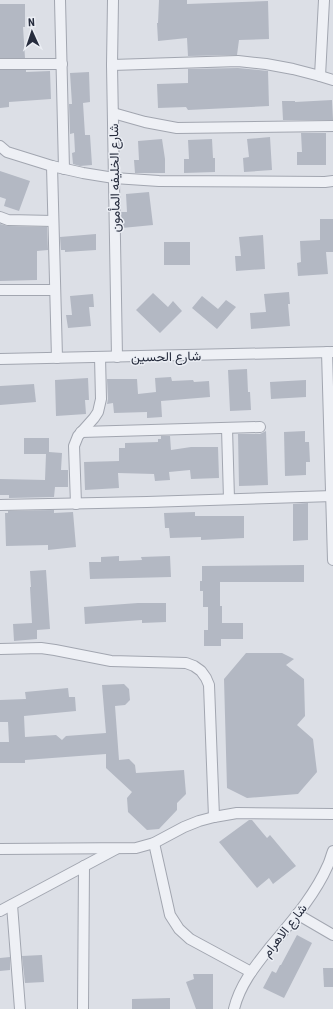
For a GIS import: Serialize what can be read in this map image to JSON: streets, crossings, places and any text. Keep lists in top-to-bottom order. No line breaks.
{"streets":{"street":["شارع الخليفه المأمون","شارع الحسين","شارع الاهرام"]},"crossings":[["شارع الخليفه المأمون","شارع الحسين"]],"north":"top"}
